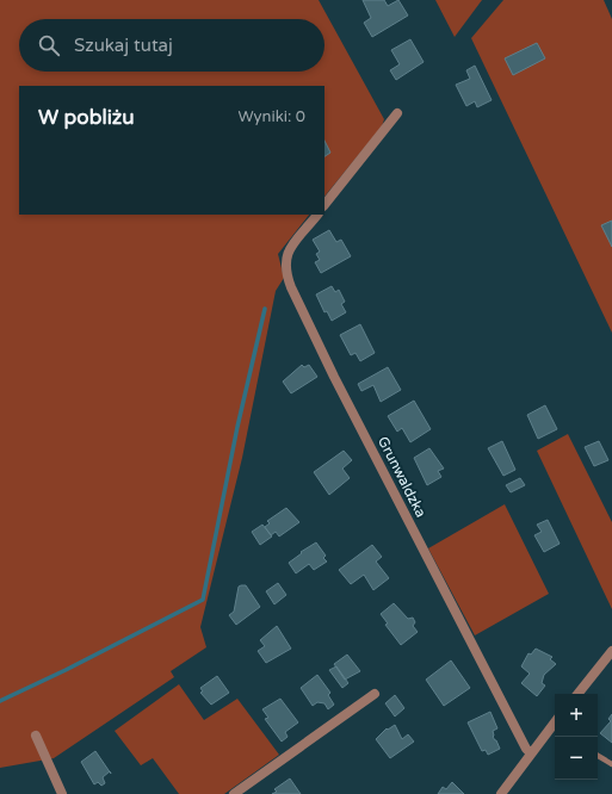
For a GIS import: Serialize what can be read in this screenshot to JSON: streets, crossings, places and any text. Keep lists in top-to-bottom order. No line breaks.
{"streets":{"street":["Grunwaldzka"]},"page":{"search":"Szukaj tutaj","heading":["W pobliżu","Wyniki: 0"],"map_buttons":["+","−"]}}
